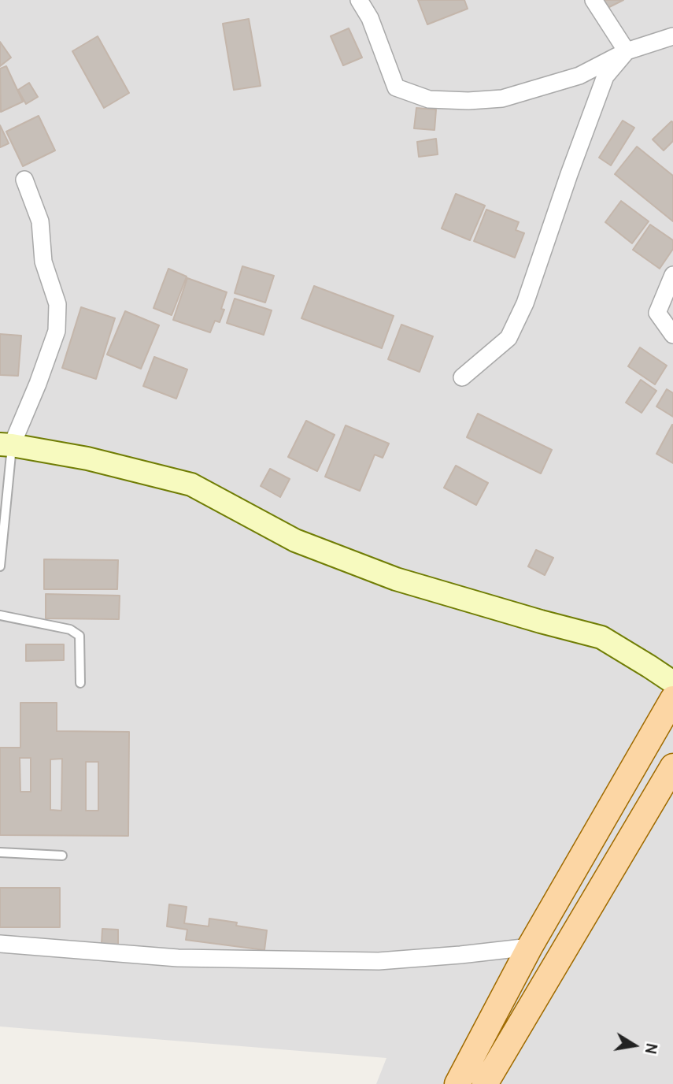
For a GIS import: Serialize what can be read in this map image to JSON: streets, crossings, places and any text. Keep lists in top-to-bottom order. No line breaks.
{"north":"right"}
